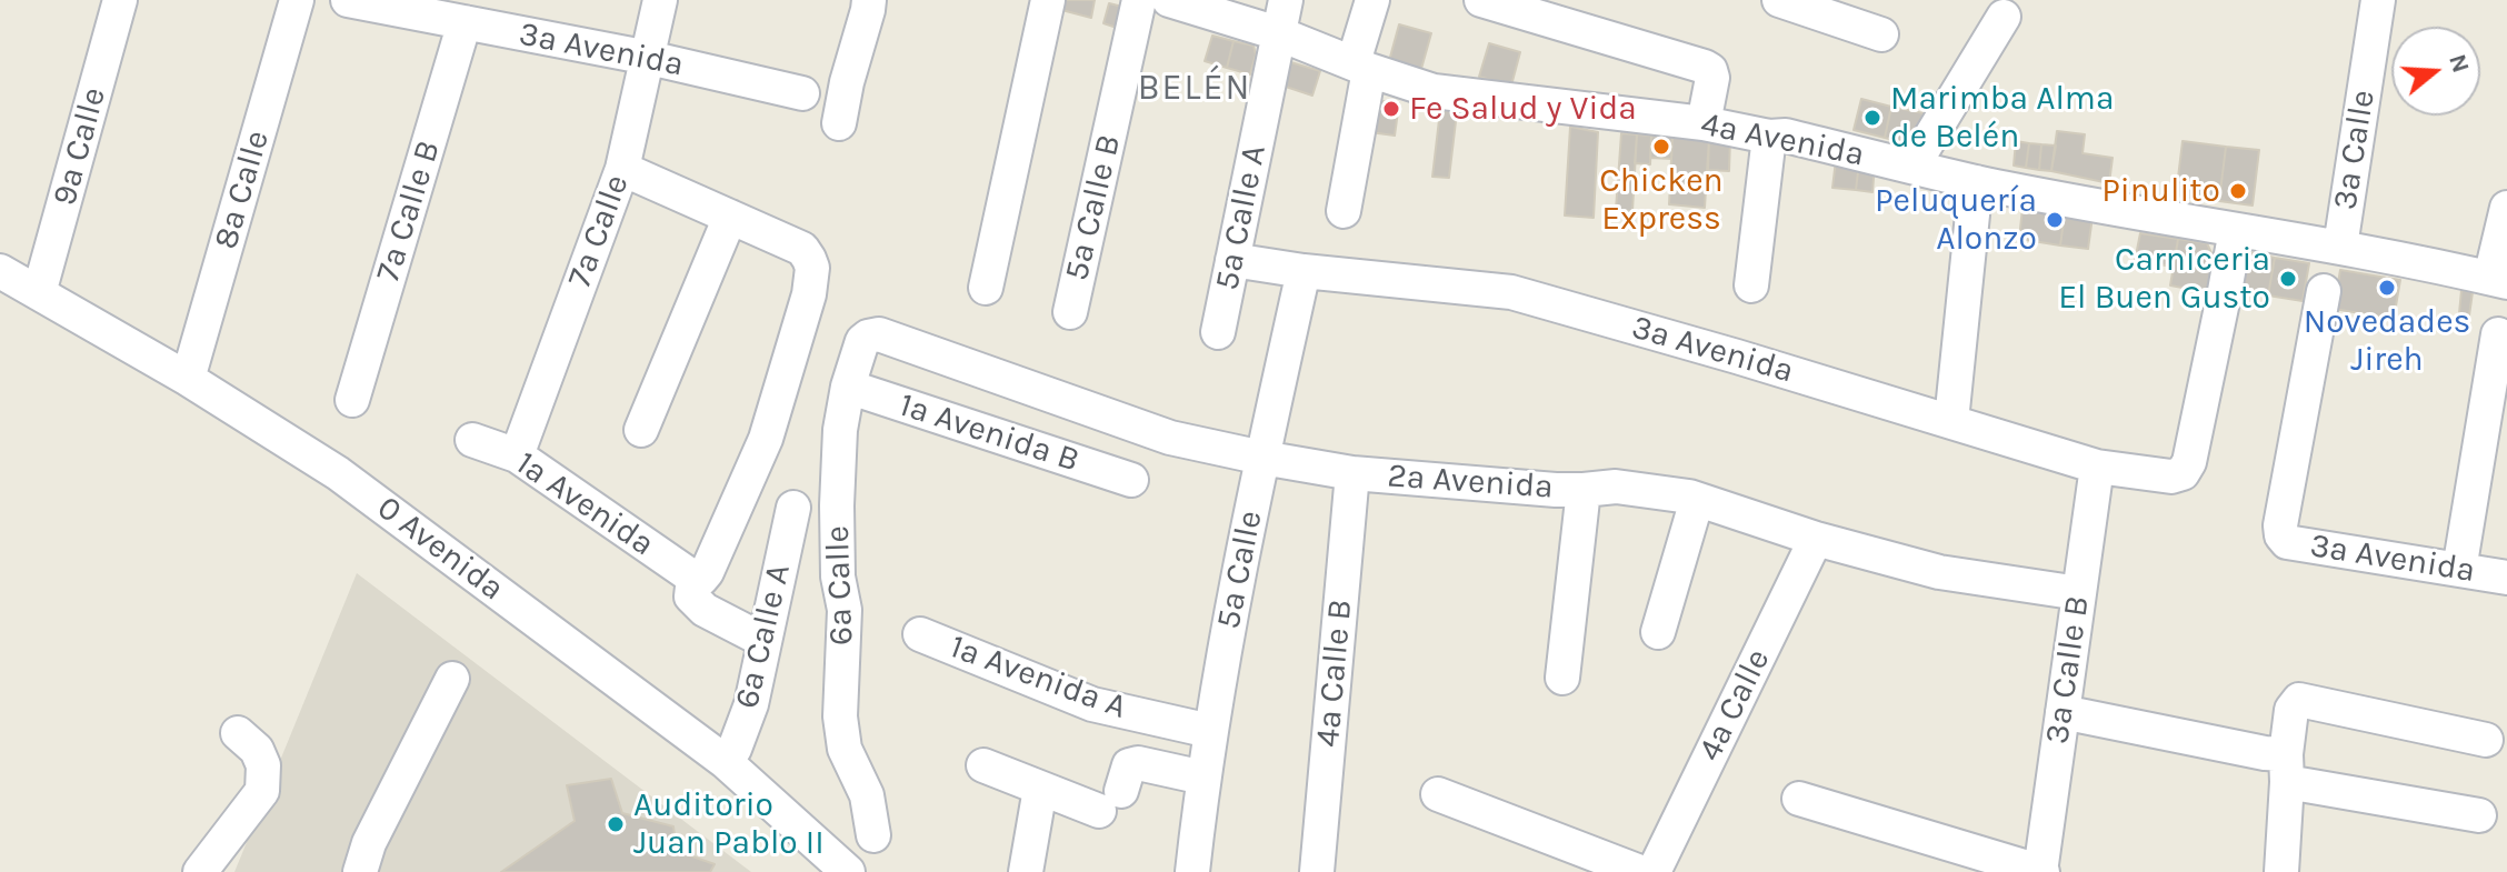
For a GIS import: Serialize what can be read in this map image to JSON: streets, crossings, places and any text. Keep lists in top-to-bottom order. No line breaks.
{"streets":{"street":["3a Avenida","4a Avenida","9a Calle","3a Calle","8a Calle","5a Calle B","7a Calle B","5a Calle A","7a Calle","1a Avenida B","2a Avenida","1a Avenida","0 Avenida","5a Calle","6a Calle","6a Calle A","3a Calle B","4a Calle B","1a Avenida A","4a Calle"]},"crossings":[["3a Avenida","4a Avenida"],["3a Avenida","7a Calle B"],["3a Avenida","5a Calle A"],["3a Avenida","7a Calle"],["3a Avenida","5a Calle"],["3a Avenida","3a Calle B"],["4a Avenida","3a Calle"],["4a Avenida","5a Calle A"],["9a Calle","0 Avenida"],["8a Calle","0 Avenida"],["7a Calle","1a Avenida"],["1a Avenida B","6a Calle"],["2a Avenida","5a Calle"],["2a Avenida","6a Calle"],["2a Avenida","3a Calle B"],["2a Avenida","4a Calle B"],["2a Avenida","4a Calle"],["0 Avenida","6a Calle A"],["5a Calle","1a Avenida A"]],"districts":["BELÉN"],"places":["Fe Salud y Vida","Marimba Alma de Belén","Chicken Express","Pinulito","Peluquería Alonzo","Carniceria El Buen Gusto","Novedades Jireh","Auditorio Juan Pablo II"],"north":"right"}
